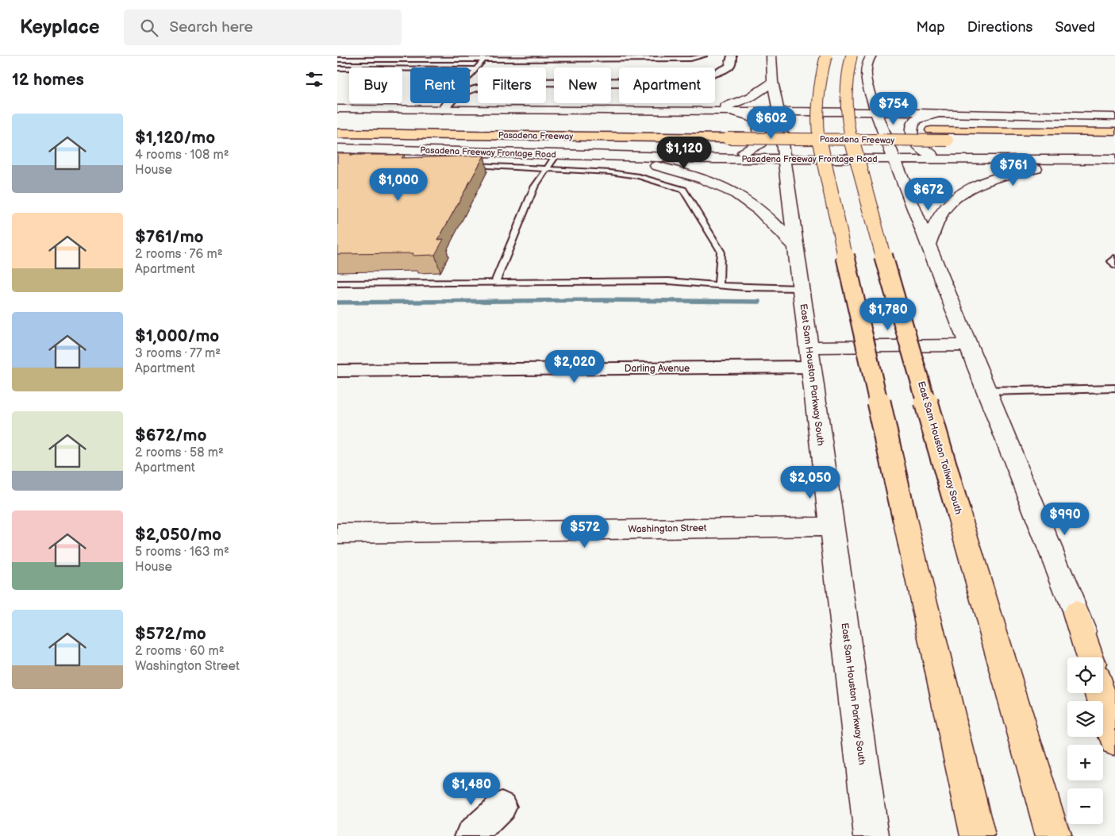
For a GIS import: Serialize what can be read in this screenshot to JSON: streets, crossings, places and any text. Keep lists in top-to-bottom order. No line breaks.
{"streets":{"highway":["Pasadena Freeway","East Sam Houston Tollway South"],"main road":["Pasadena Freeway Frontage Road","East Sam Houston Parkway South","Washington Street"],"street":["Darling Avenue"]},"crossings":[["Pasadena Freeway Frontage Road","East Sam Houston Parkway South"],["Darling Avenue","East Sam Houston Parkway South"],["East Sam Houston Parkway South","Washington Street"]],"page":{"header":"Keyplace","search":"Search here","nav":["Map","Directions","Saved"],"heading":"12 homes","chip":["Buy","Rent","Filters","New","Apartment"],"price":["$754","$602","$1,120","$761","$1,000","$672","$1,780","$2,020","$2,050","$990","$572","$1,480"],"list":[{"name":"$1,120/mo","note":"4 rooms · 108 m² · House"},{"name":"$761/mo","note":"2 rooms · 76 m² · Apartment"},{"name":"$1,000/mo","note":"3 rooms · 77 m² · Apartment"},{"name":"$672/mo","note":"2 rooms · 58 m² · Apartment"},{"name":"$2,050/mo","note":"5 rooms · 163 m² · House"},{"name":"$572/mo","note":"2 rooms · 60 m² · Washington Street"}],"map_buttons":["+","−"]}}
